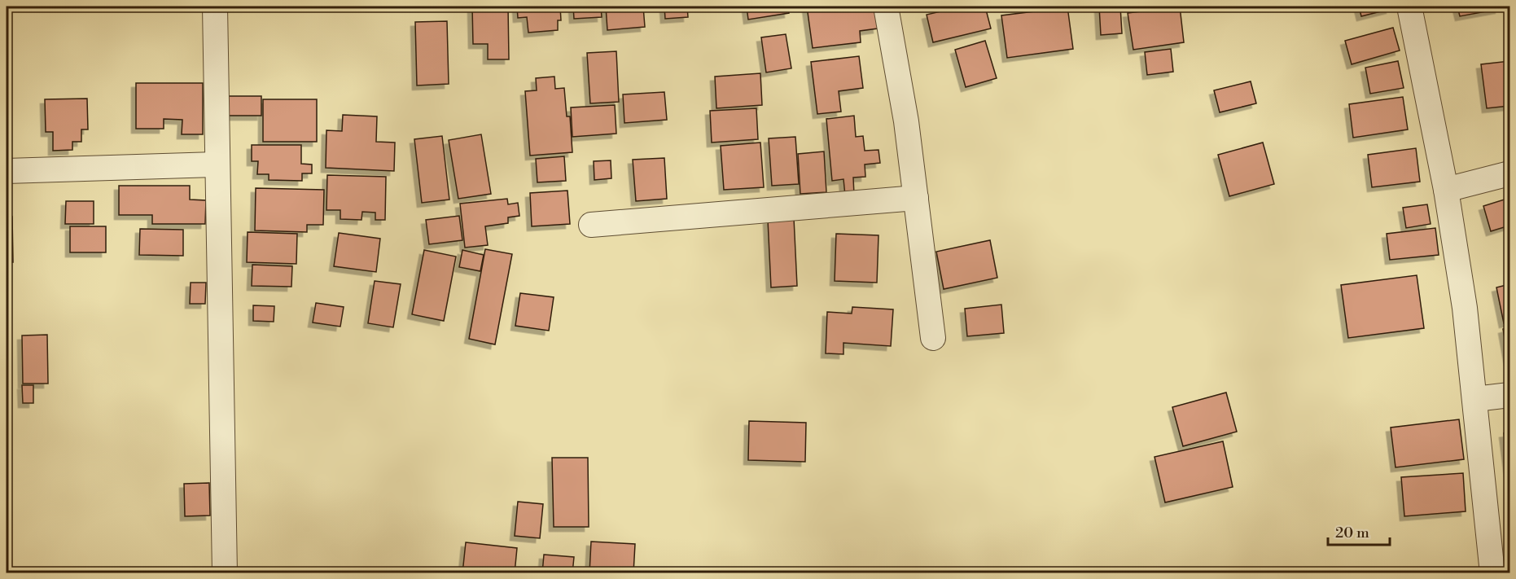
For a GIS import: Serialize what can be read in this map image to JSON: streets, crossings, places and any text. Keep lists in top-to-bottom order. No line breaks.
{"scale_bar":"20 m"}
